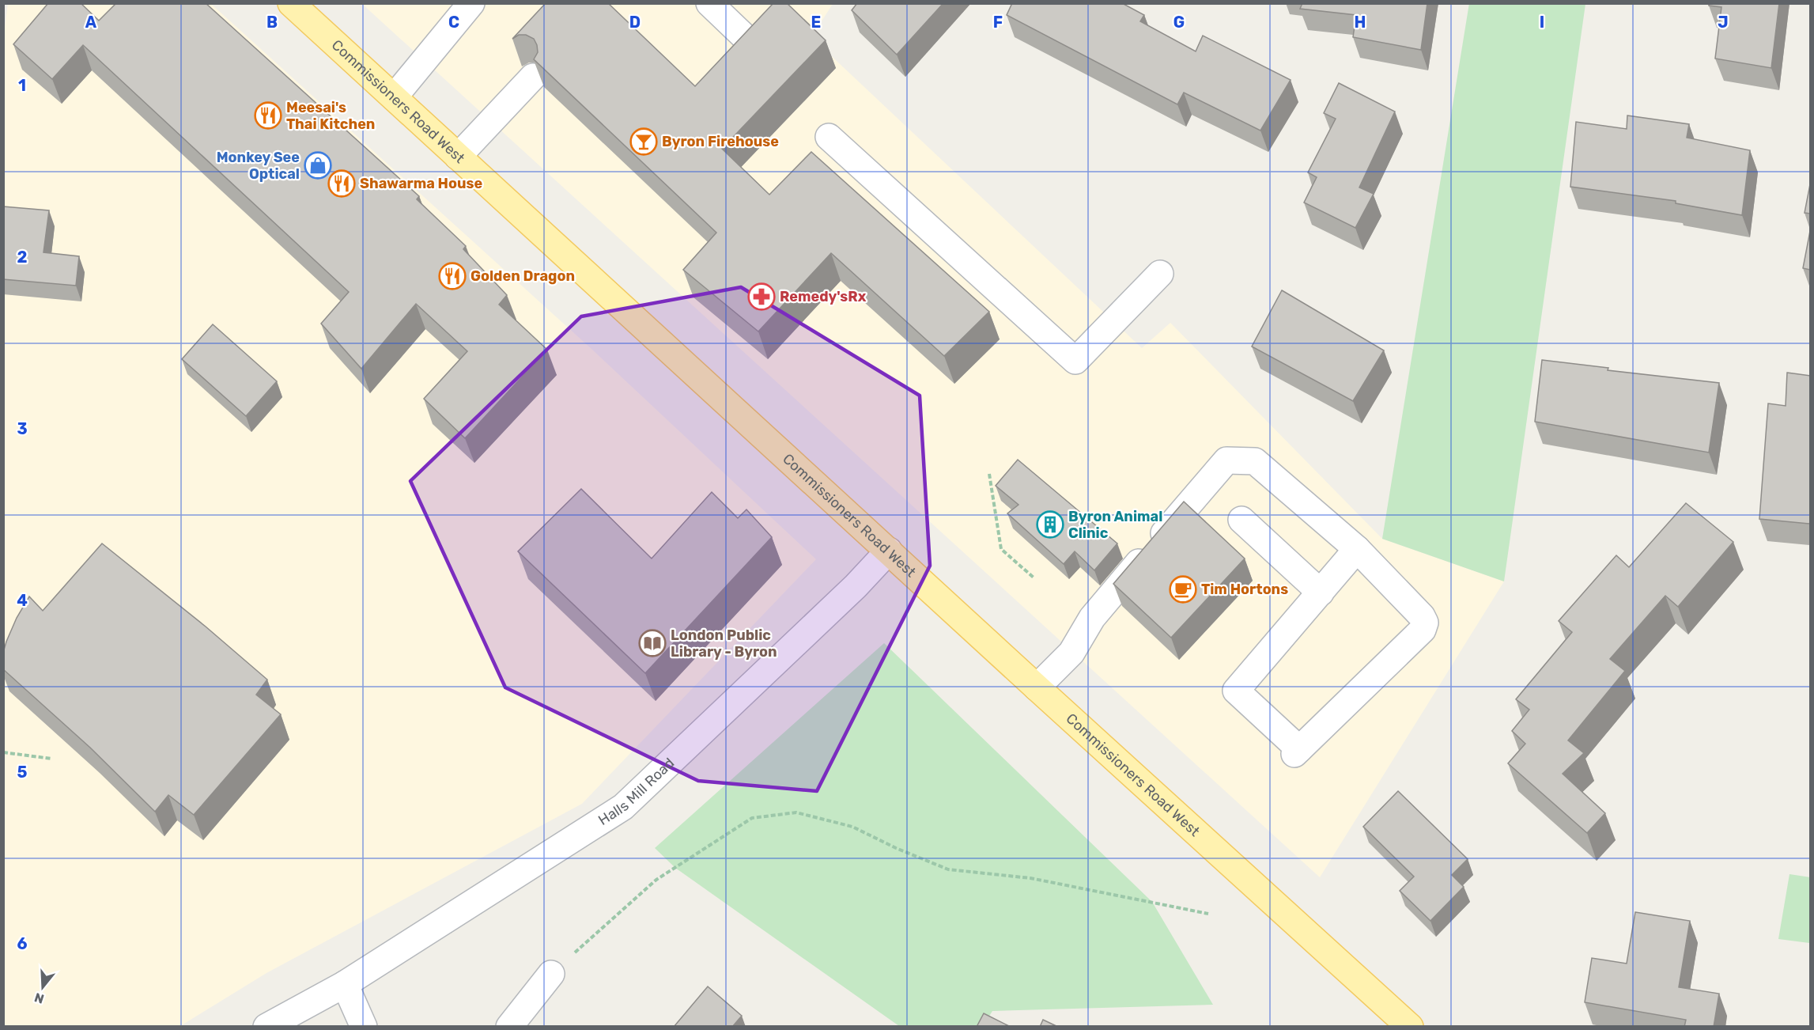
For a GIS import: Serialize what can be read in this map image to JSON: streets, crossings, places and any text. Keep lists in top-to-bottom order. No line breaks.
{"streets":{"main road":["Commissioners Road West"],"street":["Halls Mill Road"]},"crossings":[["Commissioners Road West","Halls Mill Road"]],"places":{"restaurant":["Meesai's Thai Kitchen","Shawarma House","Golden Dragon"],"bar":["Byron Firehouse"],"shop":["Monkey See Optical"],"pharmacy":["Remedy'sRx"],"building":["Byron Animal Clinic"],"cafe":["Tim Hortons"],"library":["London Public Library - Byron"]},"north":"bottom","grid":{"columns":["A","B","C","D","E","F","G","H","I","J"],"rows":["1","2","3","4","5","6"]}}
